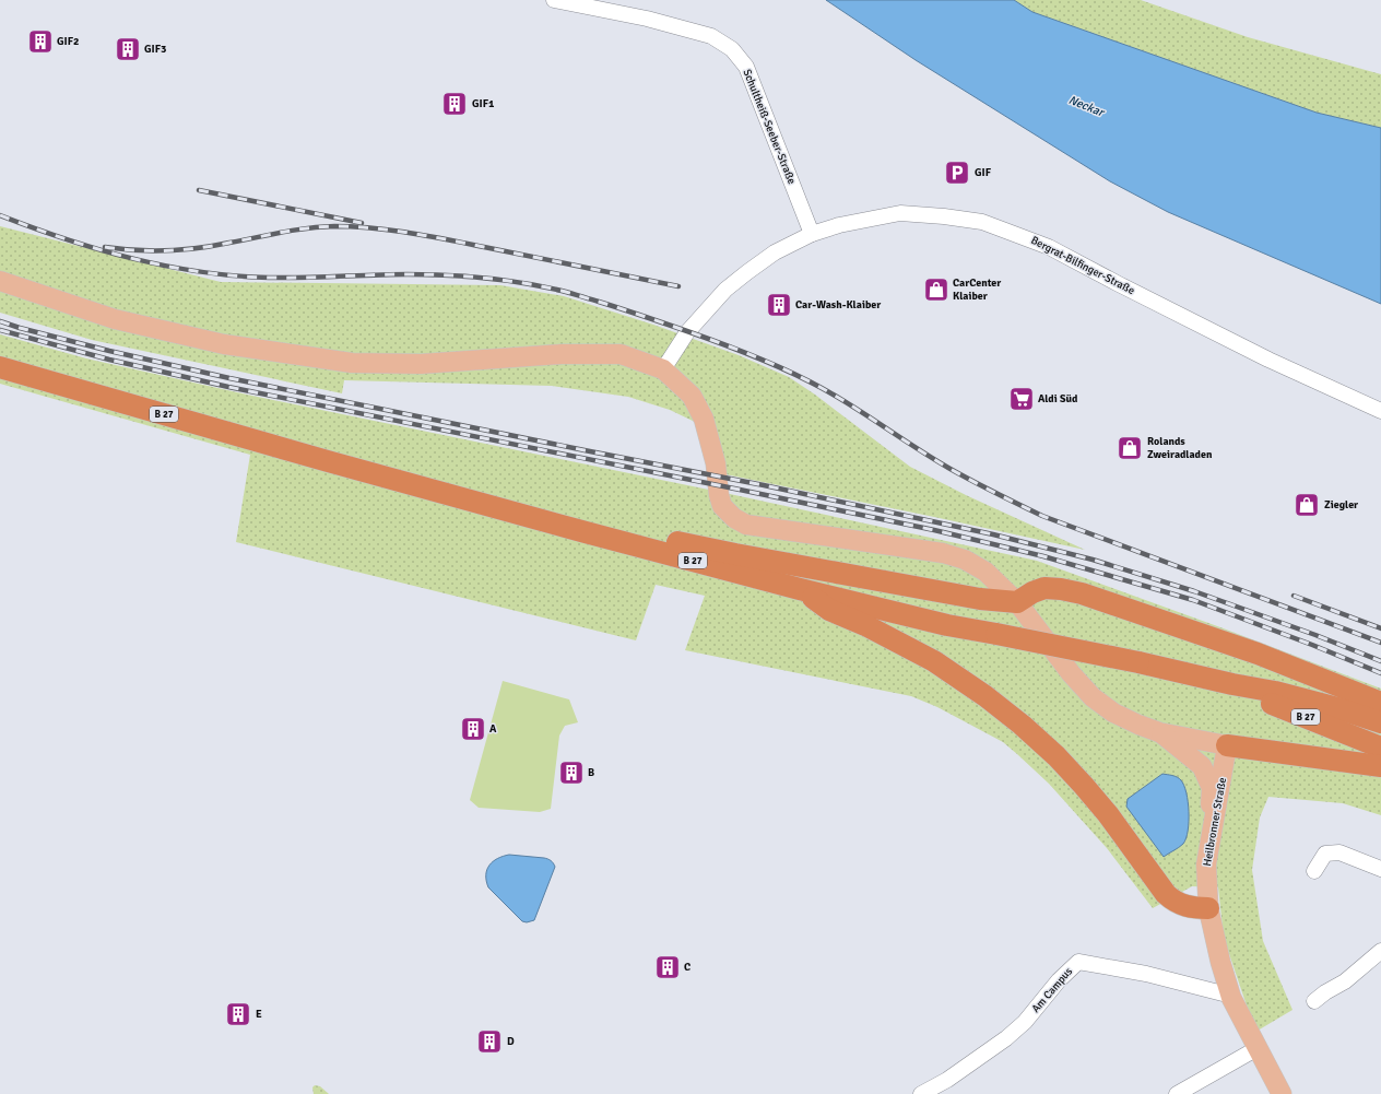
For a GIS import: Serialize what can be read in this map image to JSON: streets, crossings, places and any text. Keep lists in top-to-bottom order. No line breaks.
{"streets":{"highway":["B 27"],"main road":["Heilbronner Straße"],"street":["Schultheiß-Seeber-Straße","Bergrat-Bilfinger-Straße","Am Campus"]},"crossings":[["Schultheiß-Seeber-Straße","Bergrat-Bilfinger-Straße"],["Heilbronner Straße","Am Campus"]],"water":["Neckar"],"places":{"building":["GIF2","GIF3","GIF1","Car-Wash-Klaiber","A","B","C","E","D"],"parking":["GIF"],"shop":["CarCenter Klaiber","Rolands Zweiradladen","Ziegler"],"supermarket":["Aldi Süd"]}}
